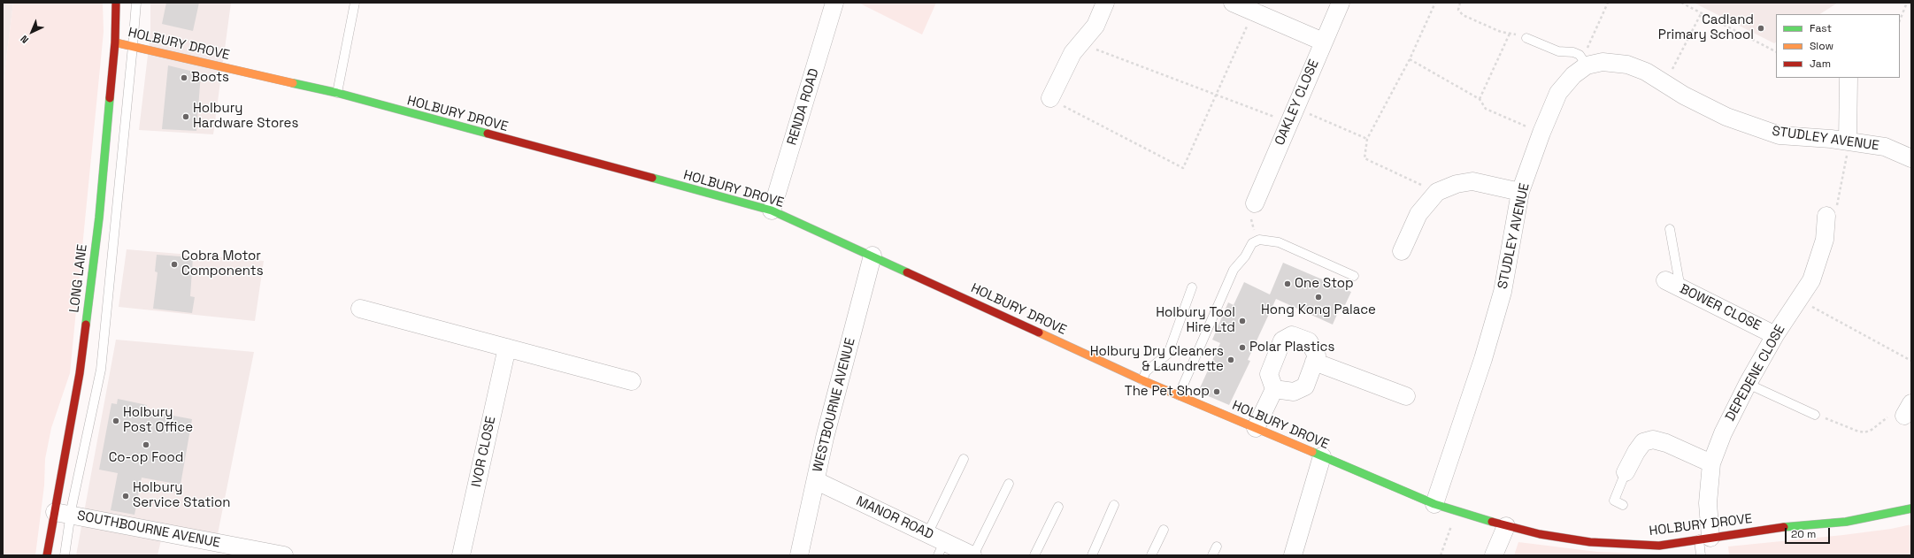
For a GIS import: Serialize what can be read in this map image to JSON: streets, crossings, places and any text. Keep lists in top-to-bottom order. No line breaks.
{"streets":{"street":["HOLBURY DROVE","OAKLEY CLOSE","RENDA ROAD","STUDLEY AVENUE","LONG LANE","BOWER CLOSE","DEPEDENE CLOSE","WESTBOURNE AVENUE","IVOR CLOSE","MANOR ROAD","SOUTHBOURNE AVENUE"]},"crossings":[["HOLBURY DROVE","RENDA ROAD"],["HOLBURY DROVE","STUDLEY AVENUE"],["HOLBURY DROVE","LONG LANE"],["HOLBURY DROVE","DEPEDENE CLOSE"],["HOLBURY DROVE","WESTBOURNE AVENUE"],["LONG LANE","SOUTHBOURNE AVENUE"],["BOWER CLOSE","DEPEDENE CLOSE"],["WESTBOURNE AVENUE","MANOR ROAD"]],"places":["Cadland Primary School","Boots","Holbury Hardware Stores","Cobra Motor Components","One Stop","Hong Kong Palace","Holbury Tool Hire Ltd","Polar Plastics","Holbury Dry Cleaners & Laundrette","The Pet Shop","Holbury Post Office","Co-op Food","Holbury Service Station"],"legend":["Fast","Slow","Jam"],"scale_bar":"20 m","north":"bottom left"}
